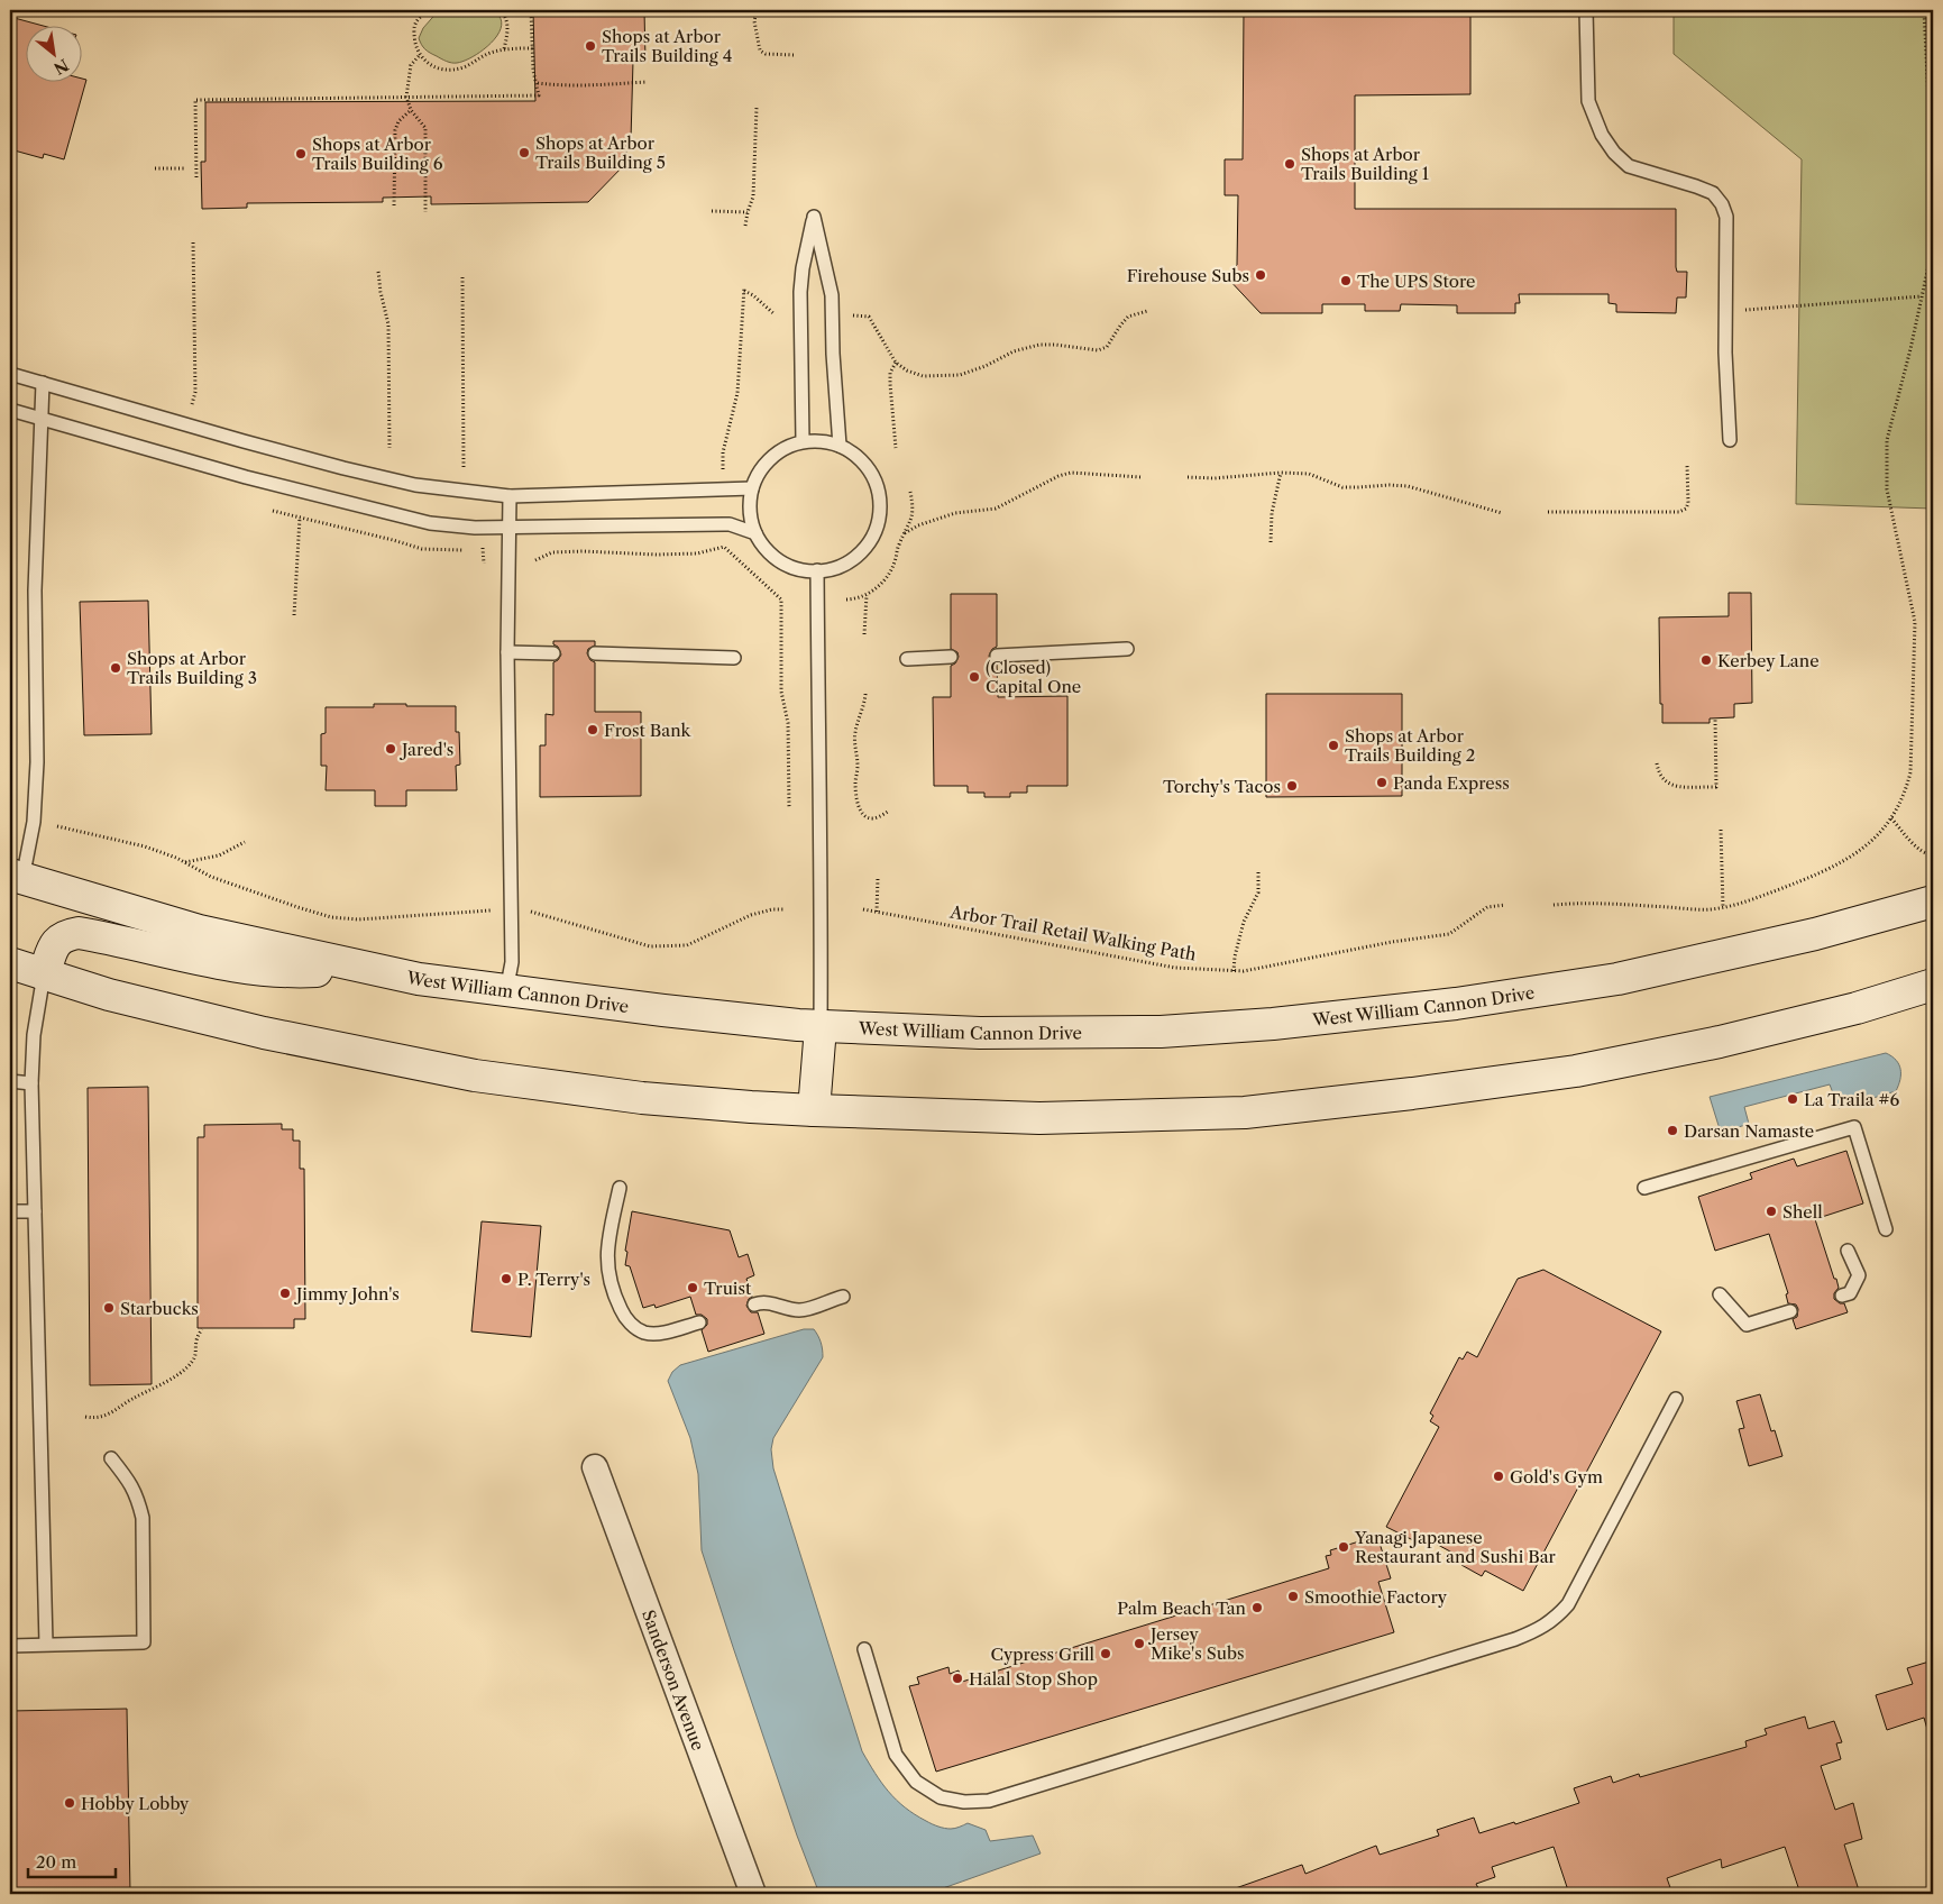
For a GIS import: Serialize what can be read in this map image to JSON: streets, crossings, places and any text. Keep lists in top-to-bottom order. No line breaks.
{"streets":{"main road":["West William Cannon Drive"],"street":["Sanderson Avenue"],"path":["Arbor Trail Retail Walking Path"]},"places":["Shops at Arbor Trails Building 4","Shops at Arbor Trails Building 5","Shops at Arbor Trails Building 6","Shops at Arbor Trails Building 1","Firehouse Subs","The UPS Store","Kerbey Lane","Shops at Arbor Trails Building 3","(Closed) Capital One","Frost Bank","Shops at Arbor Trails Building 2","Jared's","Panda Express","Torchy's Tacos","La Traila #6","Darsan Namaste","Shell","P. Terry's","Truist","Jimmy John's","Starbucks","Gold's Gym","Yanagi Japanese Restaurant and Sushi Bar","Smoothie Factory","Palm Beach Tan","Jersey Mike's Subs","Cypress Grill","Halal Stop Shop","Hobby Lobby"],"scale_bar":"20 m","north":"bottom right"}
